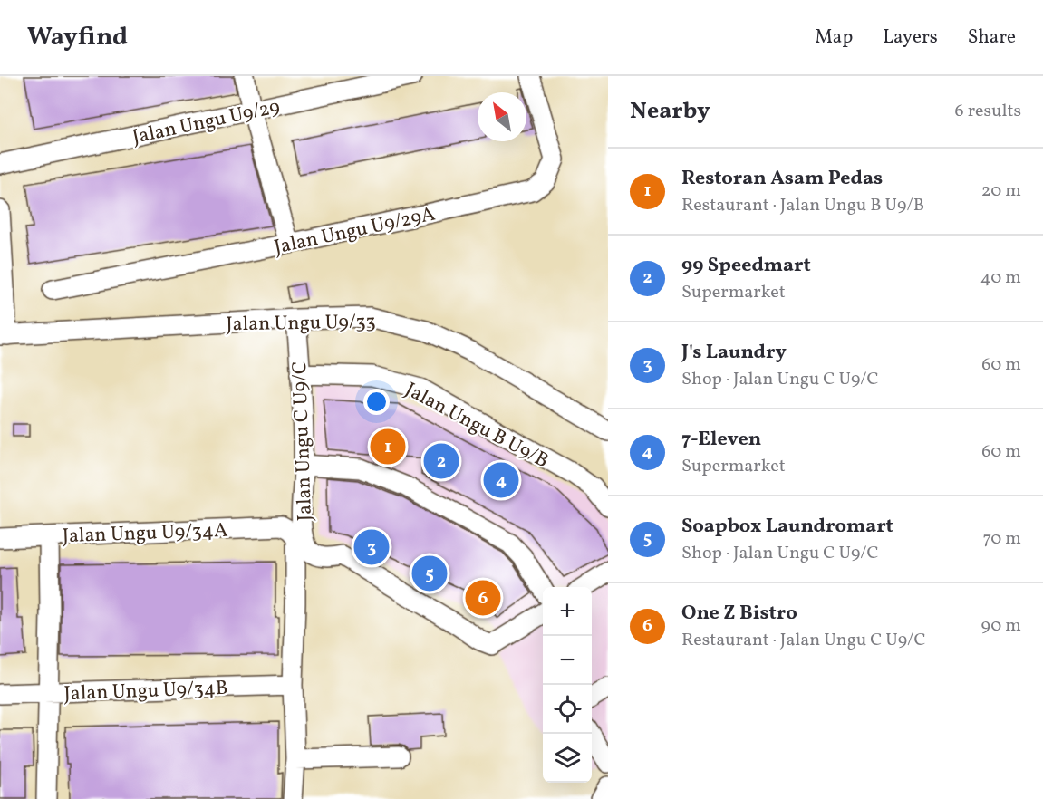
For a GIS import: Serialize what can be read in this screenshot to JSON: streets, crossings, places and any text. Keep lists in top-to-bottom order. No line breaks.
{"streets":{"street":["Jalan Ungu U9/29","Jalan Ungu U9/29A","Jalan Ungu U9/33","Jalan Ungu B U9/B","Jalan Ungu C U9/C","Jalan Ungu U9/34A","Jalan Ungu U9/34B"]},"crossings":[["Jalan Ungu U9/33","Jalan Ungu C U9/C"],["Jalan Ungu B U9/B","Jalan Ungu C U9/C"],["Jalan Ungu U9/34A","Jalan Ungu U9/34B"]],"north":"top left","page":{"header":"Wayfind","nav":["Map","Layers","Share"],"heading":["Nearby","6 results"],"list":[{"mark":"1","name":"Restoran Asam Pedas","note":"Restaurant · Jalan Ungu B U9/B","value":"20 m"},{"mark":"2","name":"99 Speedmart","note":"Supermarket","value":"40 m"},{"mark":"3","name":"J's Laundry","note":"Shop · Jalan Ungu C U9/C","value":"60 m"},{"mark":"4","name":"7-Eleven","note":"Supermarket","value":"60 m"},{"mark":"5","name":"Soapbox Laundromart","note":"Shop · Jalan Ungu C U9/C","value":"70 m"},{"mark":"6","name":"One Z Bistro","note":"Restaurant · Jalan Ungu C U9/C","value":"90 m"}],"pins":["1","2","4","3","5","6"],"map_buttons":["+","−"]}}
